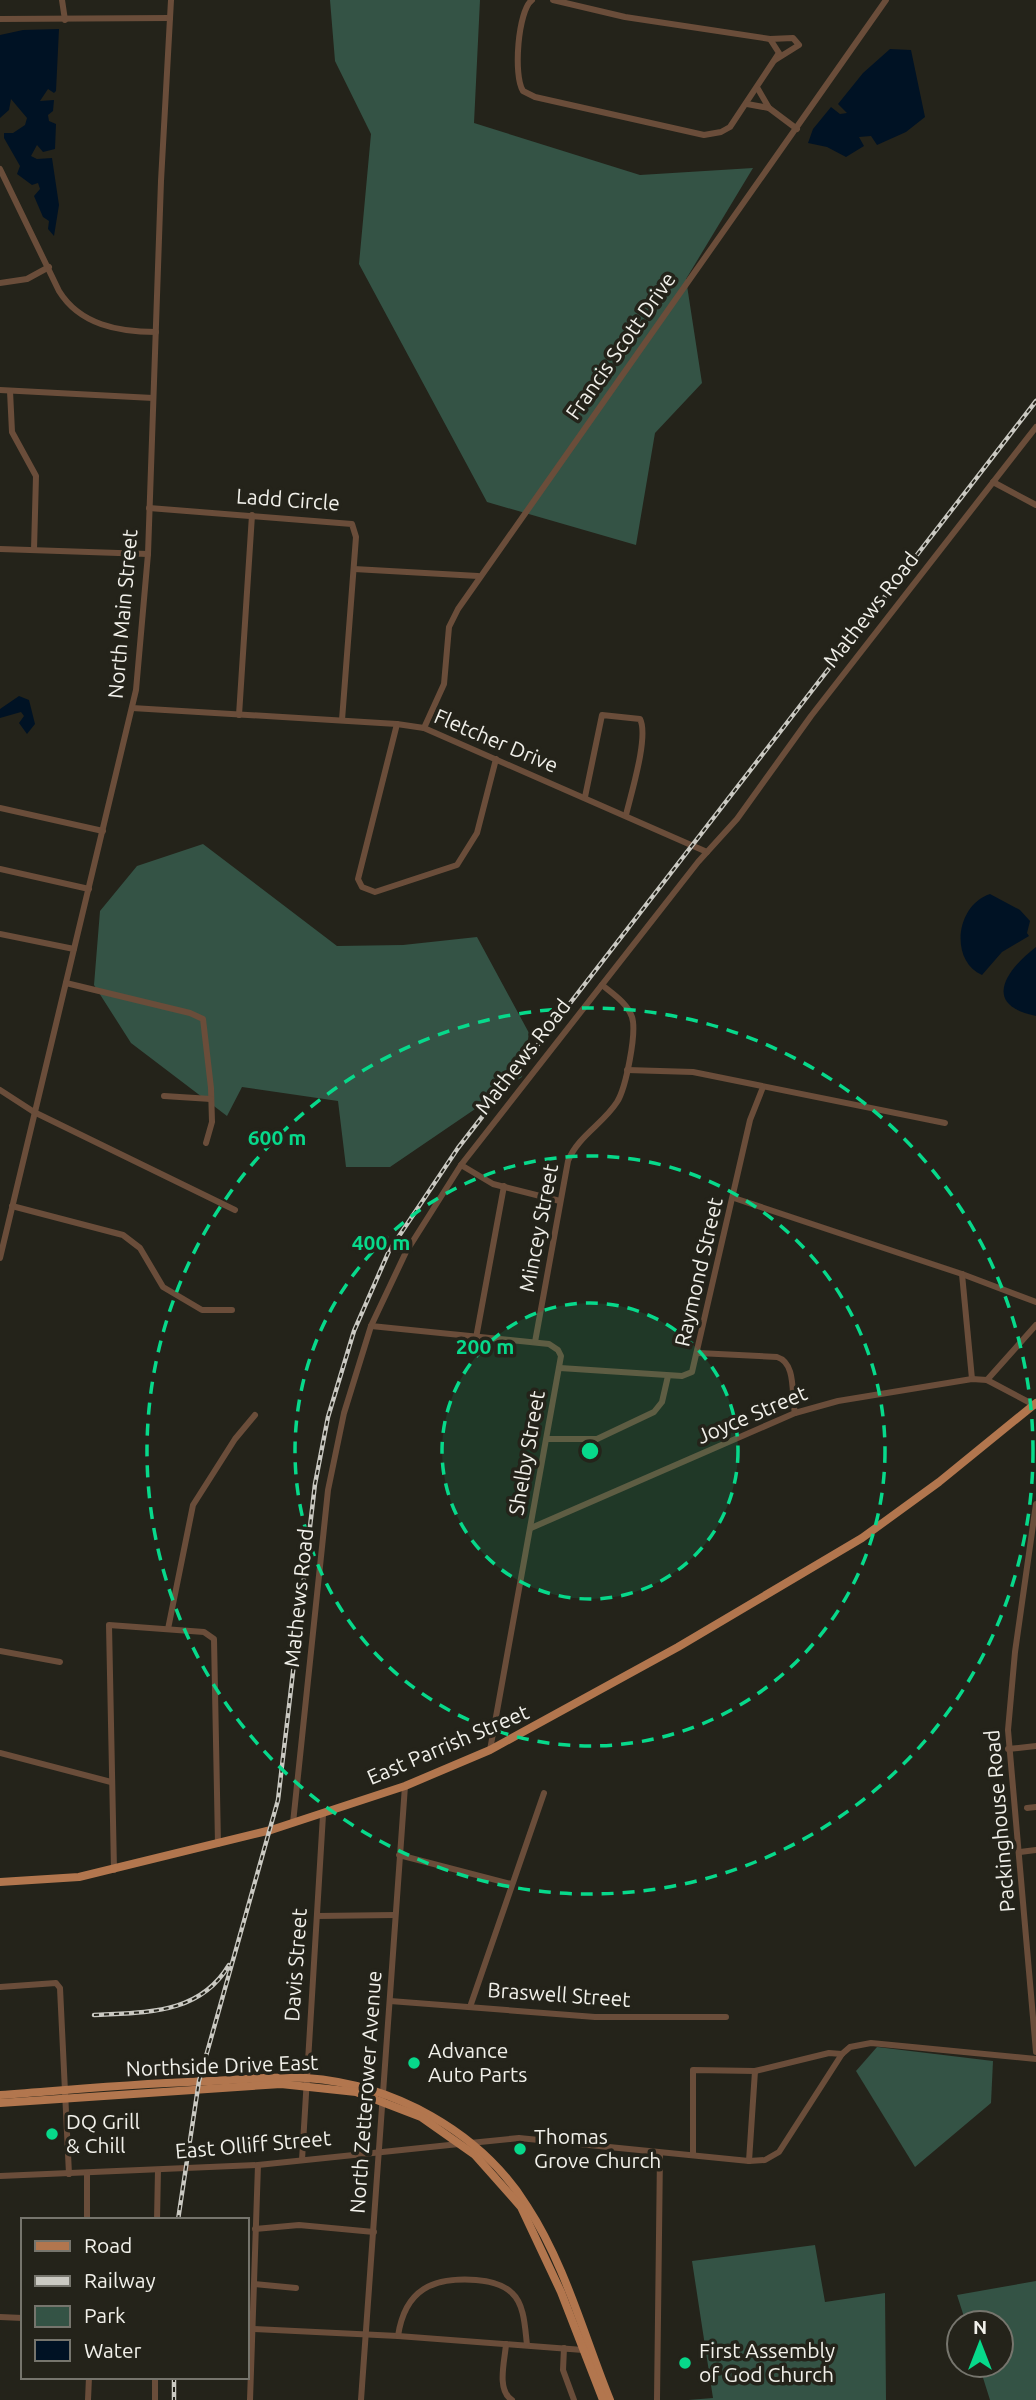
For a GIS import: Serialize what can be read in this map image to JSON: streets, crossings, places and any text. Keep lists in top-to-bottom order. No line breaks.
{"streets":{"main road":["East Parrish Street","Northside Drive East"],"street":["Francis Scott Drive","Ladd Circle","Mathews Road","North Main Street","Fletcher Drive","Mincey Street","Raymond Street","Joyce Street","Shelby Street","Packinghouse Road","Davis Street","Braswell Street","North Zetterower Avenue","East Olliff Street"]},"crossings":[["Francis Scott Drive","Fletcher Drive"],["Ladd Circle","North Main Street"],["Ladd Circle","Fletcher Drive"],["Mathews Road","Fletcher Drive"],["Mathews Road","Mincey Street"],["Mathews Road","East Parrish Street"],["North Main Street","Fletcher Drive"],["Mincey Street","Shelby Street"],["Joyce Street","Shelby Street"],["Joyce Street","East Parrish Street"],["Shelby Street","East Parrish Street"],["East Parrish Street","Davis Street"],["East Parrish Street","North Zetterower Avenue"],["Davis Street","Northside Drive East"],["Davis Street","East Olliff Street"],["Braswell Street","North Zetterower Avenue"],["Northside Drive East","North Zetterower Avenue"],["Northside Drive East","East Olliff Street"],["North Zetterower Avenue","East Olliff Street"]],"places":["Advance Auto Parts","DQ Grill & Chill","Thomas Grove Church","First Assembly of God Church"],"legend":["Road","Railway","Park","Water"],"north":"top","rings":["600 m","400 m","200 m"]}
